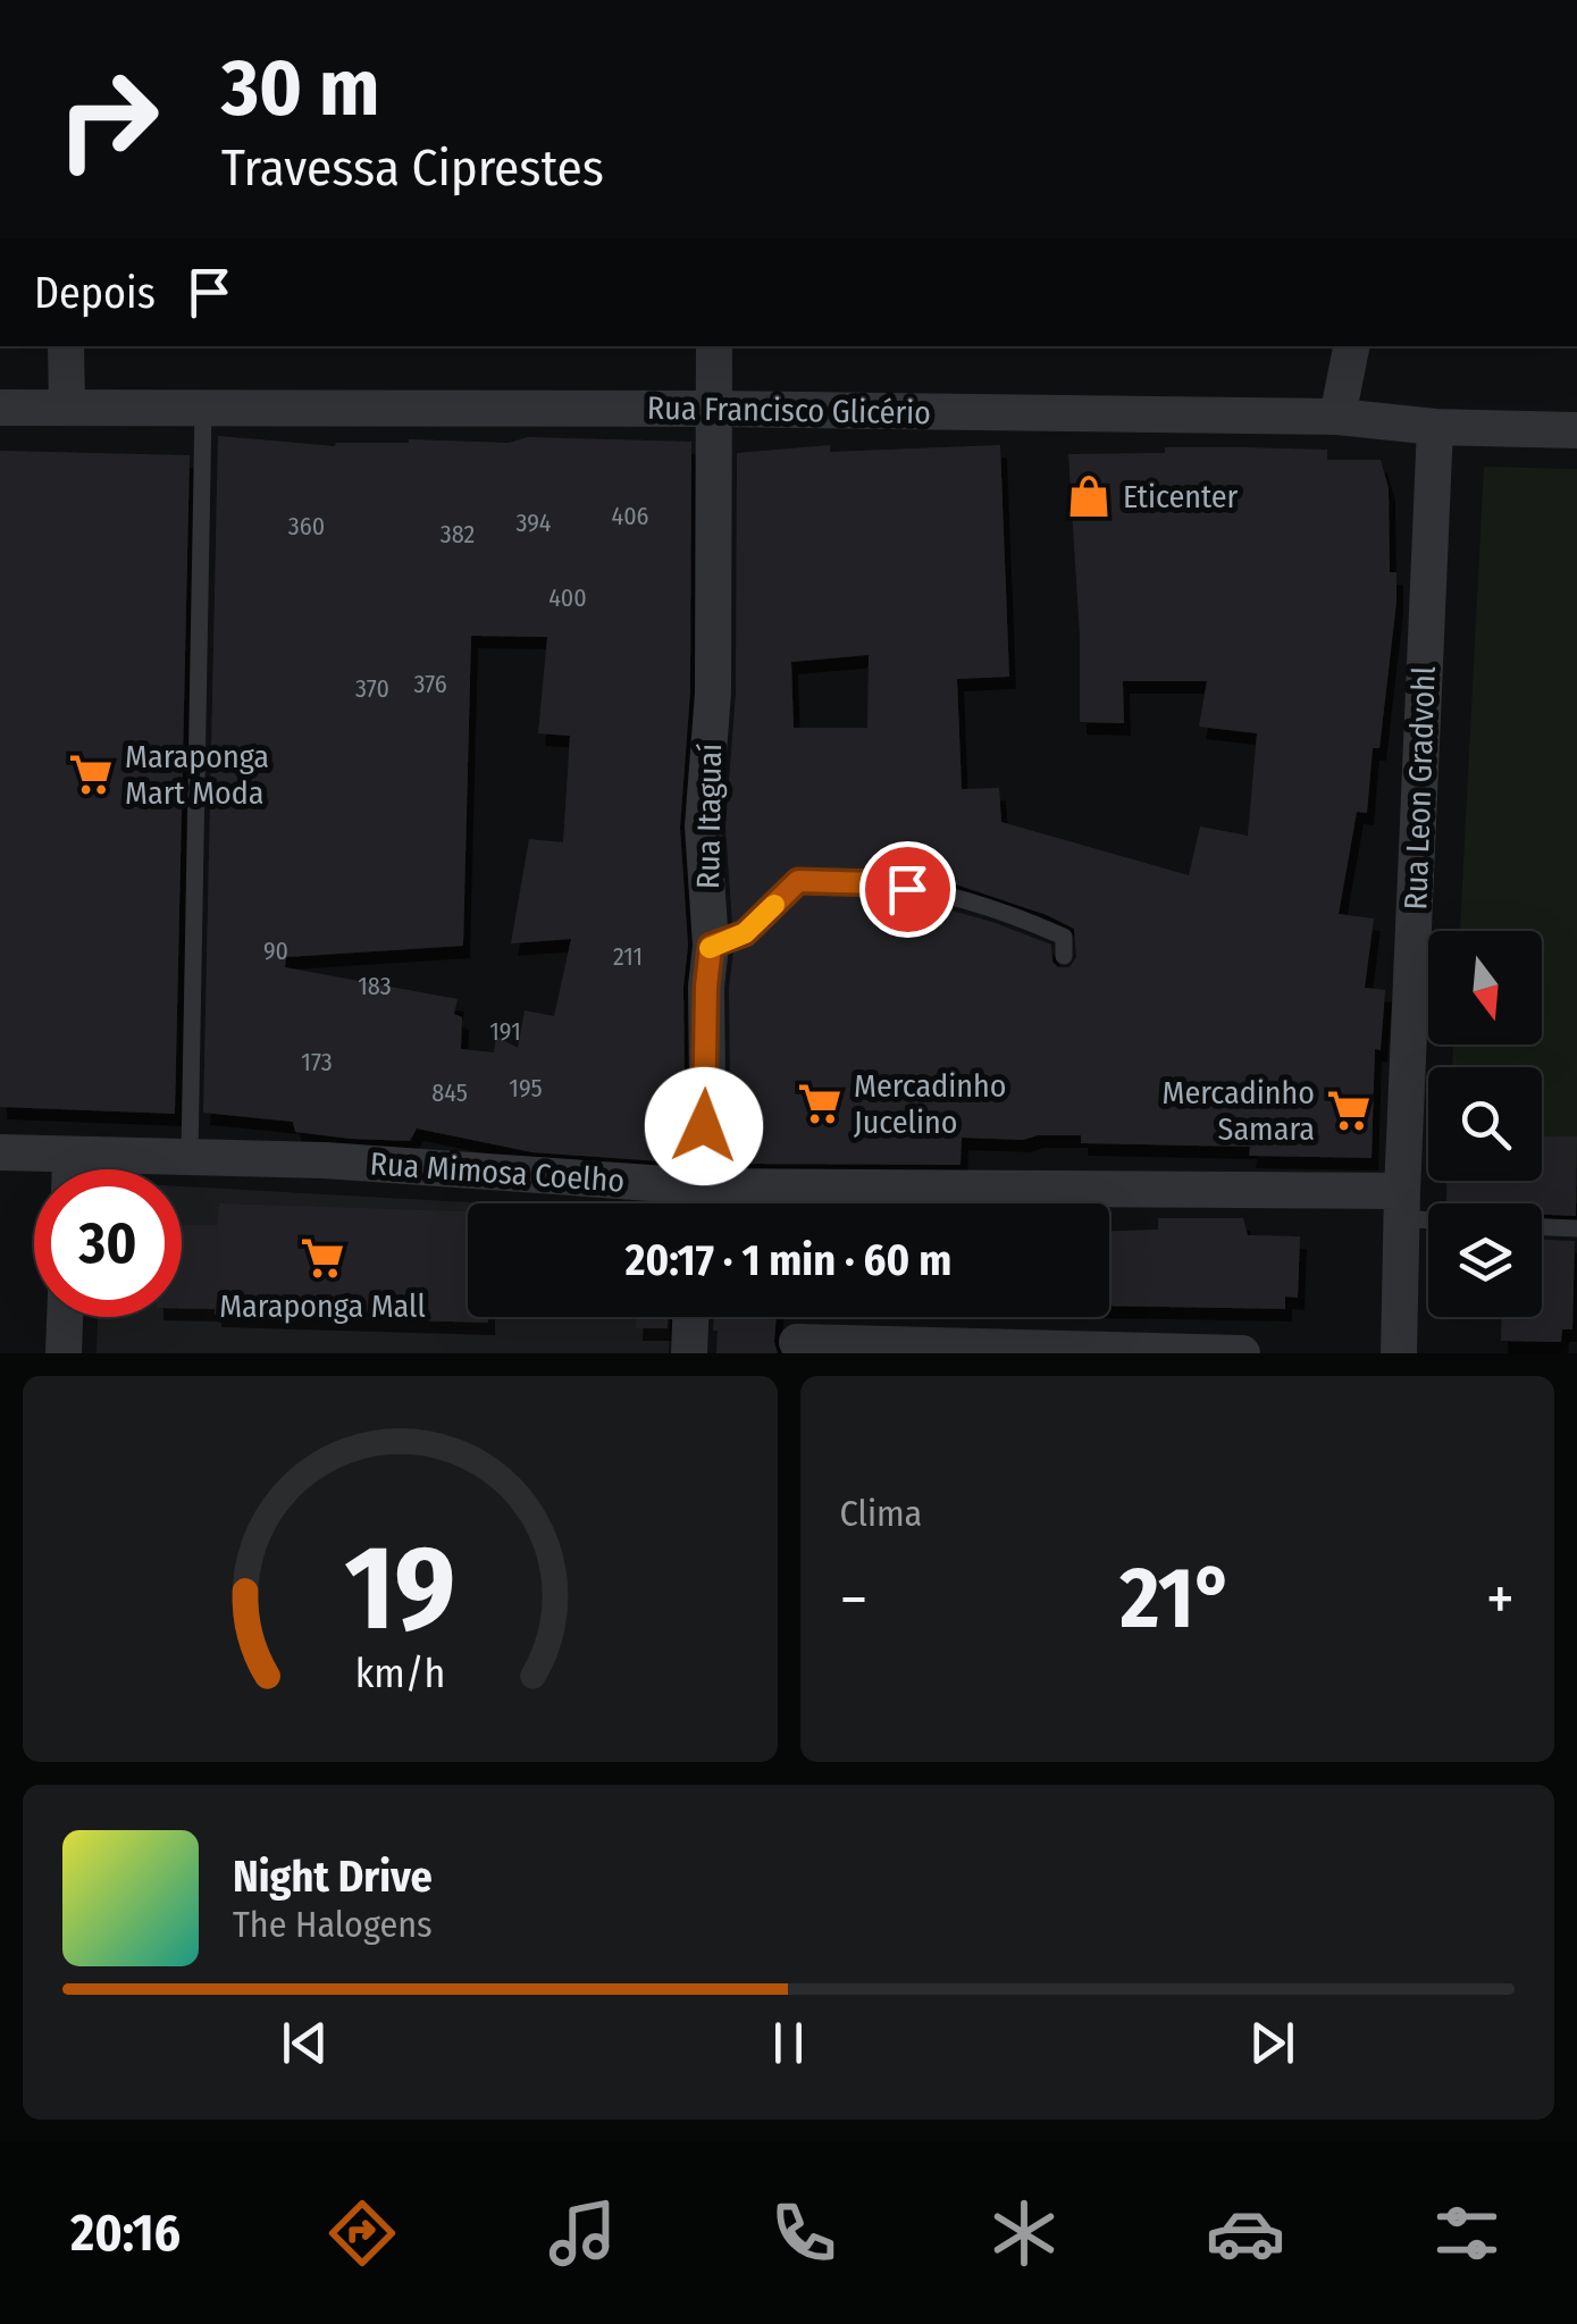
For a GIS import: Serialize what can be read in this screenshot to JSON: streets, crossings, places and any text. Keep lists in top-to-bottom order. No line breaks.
{"streets":{"street":["Rua Francisco Glicério","Rua Leon Gradvohl","Rua Itaguaí","Rua Mimosa Coelho"]},"crossings":[["Rua Francisco Glicério","Rua Leon Gradvohl"],["Rua Francisco Glicério","Rua Itaguaí"],["Rua Leon Gradvohl","Rua Mimosa Coelho"]],"places":{"shop":["Eticenter"],"supermarket":["Maraponga Mart Moda","Mercadinho Jucelino","Mercadinho Samara","Maraponga Mall"]},"house_numbers":["406","394","360","382","400","376","370","90","211","183","191","173","195","845"],"north":"bottom","page":{"turn":["30 m","Travessa Ciprestes"],"then":"Depois","limit":"30","trip":"20:17 · 1 min · 60 m","tile":"Clima","heat":["−","21°","+"],"song":["Night Drive","The Halogens"],"tabs":"20:16","gauge":["19","km/h"]}}
